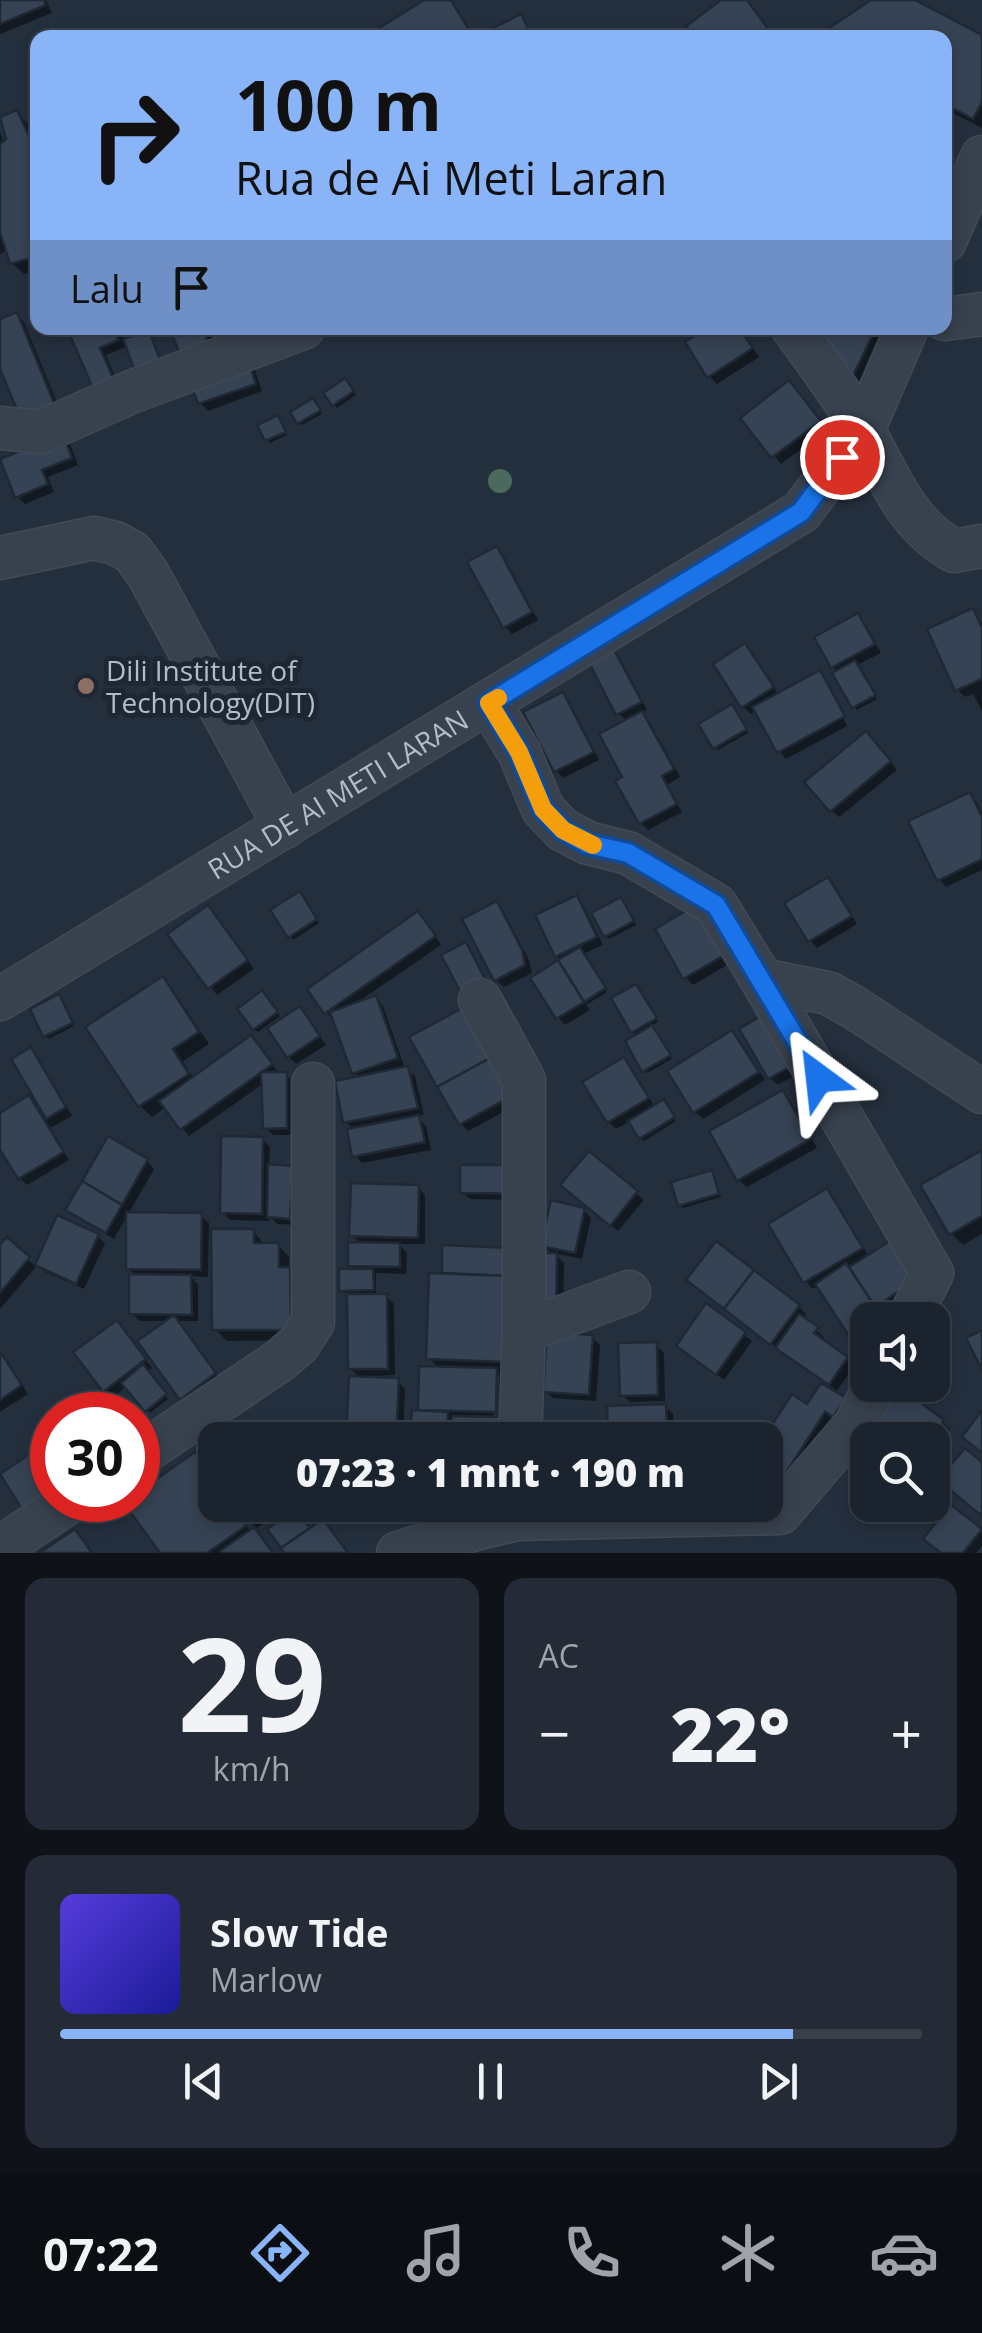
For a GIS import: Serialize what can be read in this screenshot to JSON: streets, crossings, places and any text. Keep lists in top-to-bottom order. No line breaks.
{"streets":{"street":["RUA DE AI METI LARAN"]},"places":["Dili Institute of Technology(DIT)"],"page":{"turn":["100 m","Rua de Ai Meti Laran"],"then":"Lalu","limit":"30","trip":"07:23 · 1 mnt · 190 m","tile":[["29","km/h"],"AC"],"heat":["−","22°","+"],"song":["Slow Tide","Marlow"],"tabs":"07:22"}}
